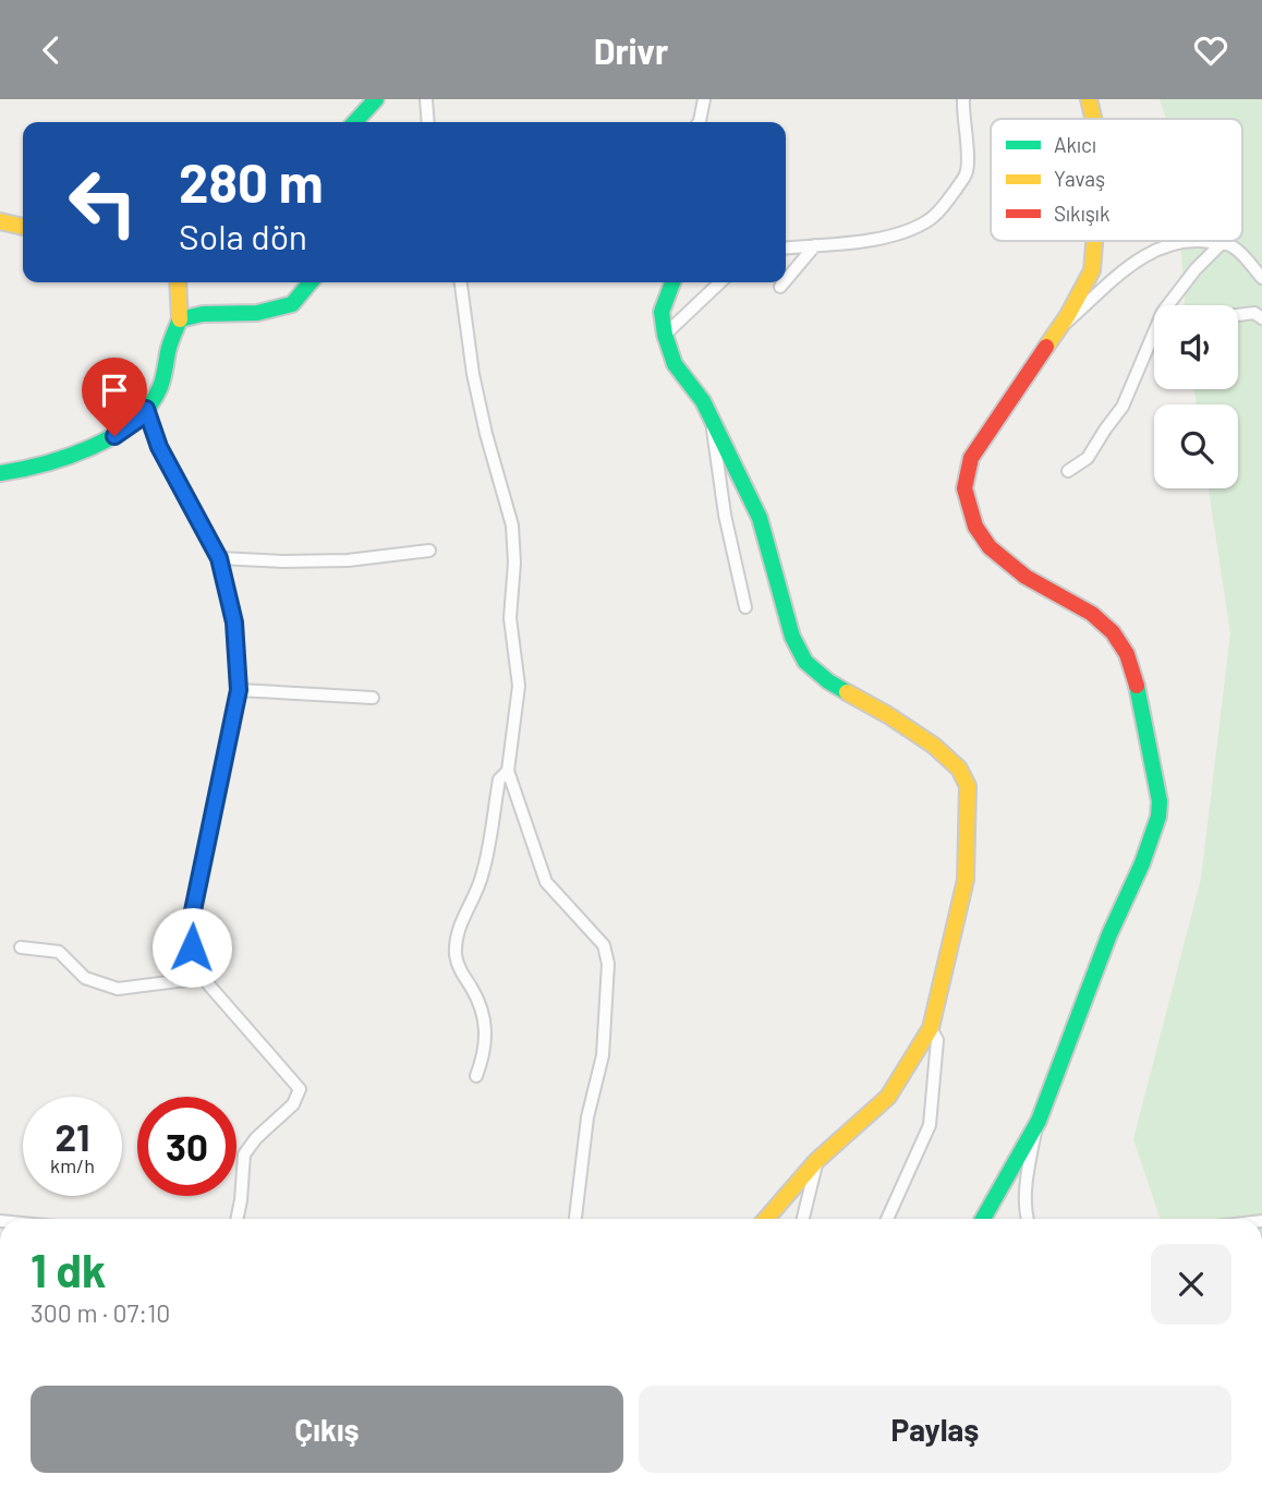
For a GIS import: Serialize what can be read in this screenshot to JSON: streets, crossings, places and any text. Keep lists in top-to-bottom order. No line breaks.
{"legend":["Akıcı","Yavaş","Sıkışık"],"page":{"header":"Drivr","turn":["280 m","Sola dön"],"speed":"21 km/h","limit":"30","heading":["1 dk","300 m · 07:10"],"buttons":["Çıkış","Paylaş"]}}
